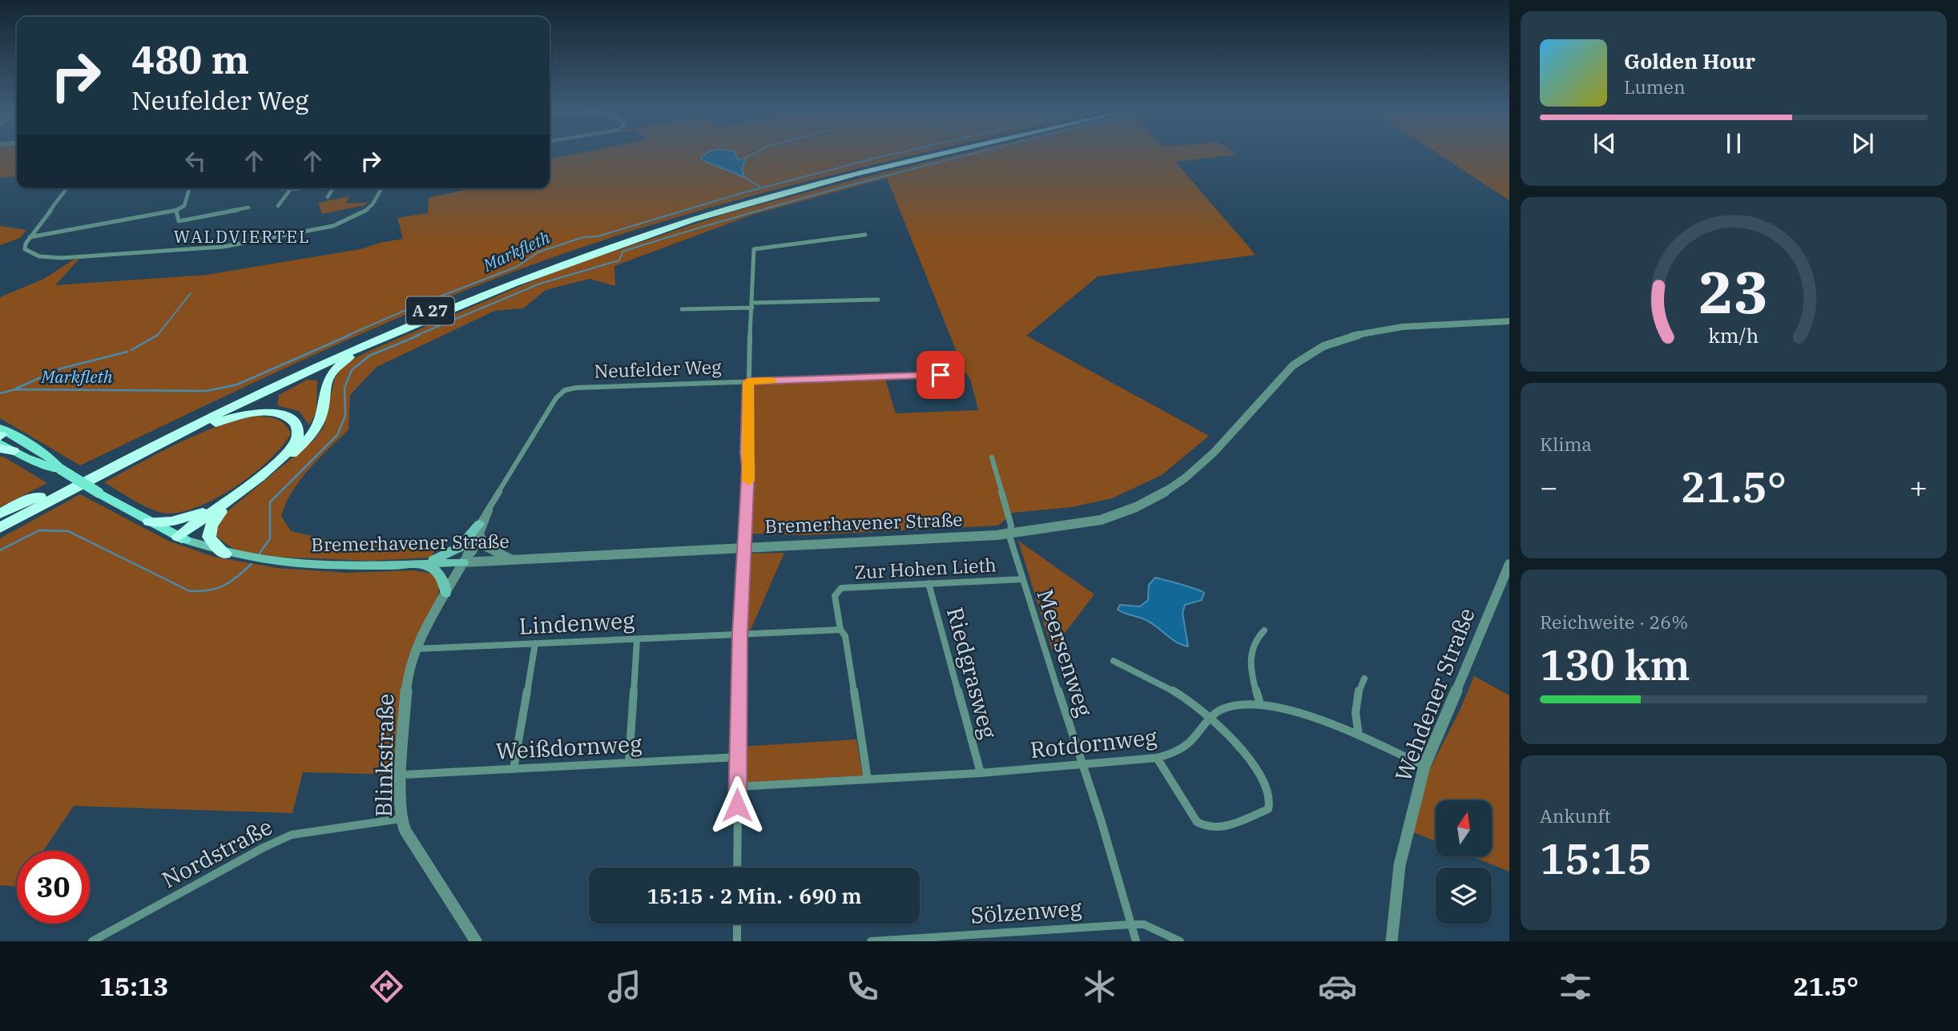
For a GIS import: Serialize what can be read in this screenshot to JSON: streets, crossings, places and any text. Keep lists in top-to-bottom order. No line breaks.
{"streets":{"highway":["A 27"],"main road":["Bremerhavener Straße"],"street":["Neufelder Weg","Zur Hohen Lieth","Lindenweg","Meersenweg","Riedgrasweg","Wehdener Straße","Rotdornweg","Weißdornweg","Blinkstraße","Nordstraße","Sölzenweg"]},"crossings":[["Neufelder Weg","Bremerhavener Straße"],["Neufelder Weg","Blinkstraße"],["Bremerhavener Straße","Meersenweg"],["Bremerhavener Straße","Blinkstraße"],["Zur Hohen Lieth","Meersenweg"],["Zur Hohen Lieth","Riedgrasweg"],["Zur Hohen Lieth","Rotdornweg"],["Lindenweg","Blinkstraße"],["Meersenweg","Rotdornweg"],["Meersenweg","Sölzenweg"],["Riedgrasweg","Rotdornweg"],["Wehdener Straße","Rotdornweg"],["Weißdornweg","Blinkstraße"],["Blinkstraße","Nordstraße"]],"districts":["WALDVIERTEL"],"water":["Markfleth"],"north":"top","page":{"turn":["480 m","Neufelder Weg"],"song":["Golden Hour","Lumen"],"tile":["Klima",["Reichweite · 26%","130 km"],["Ankunft","15:15"]],"heat":["−","21.5°","+"],"limit":"30","trip":"15:15 · 2 Min. · 690 m","tabs":["15:13","21.5°"],"gauge":["23","km/h"]}}
